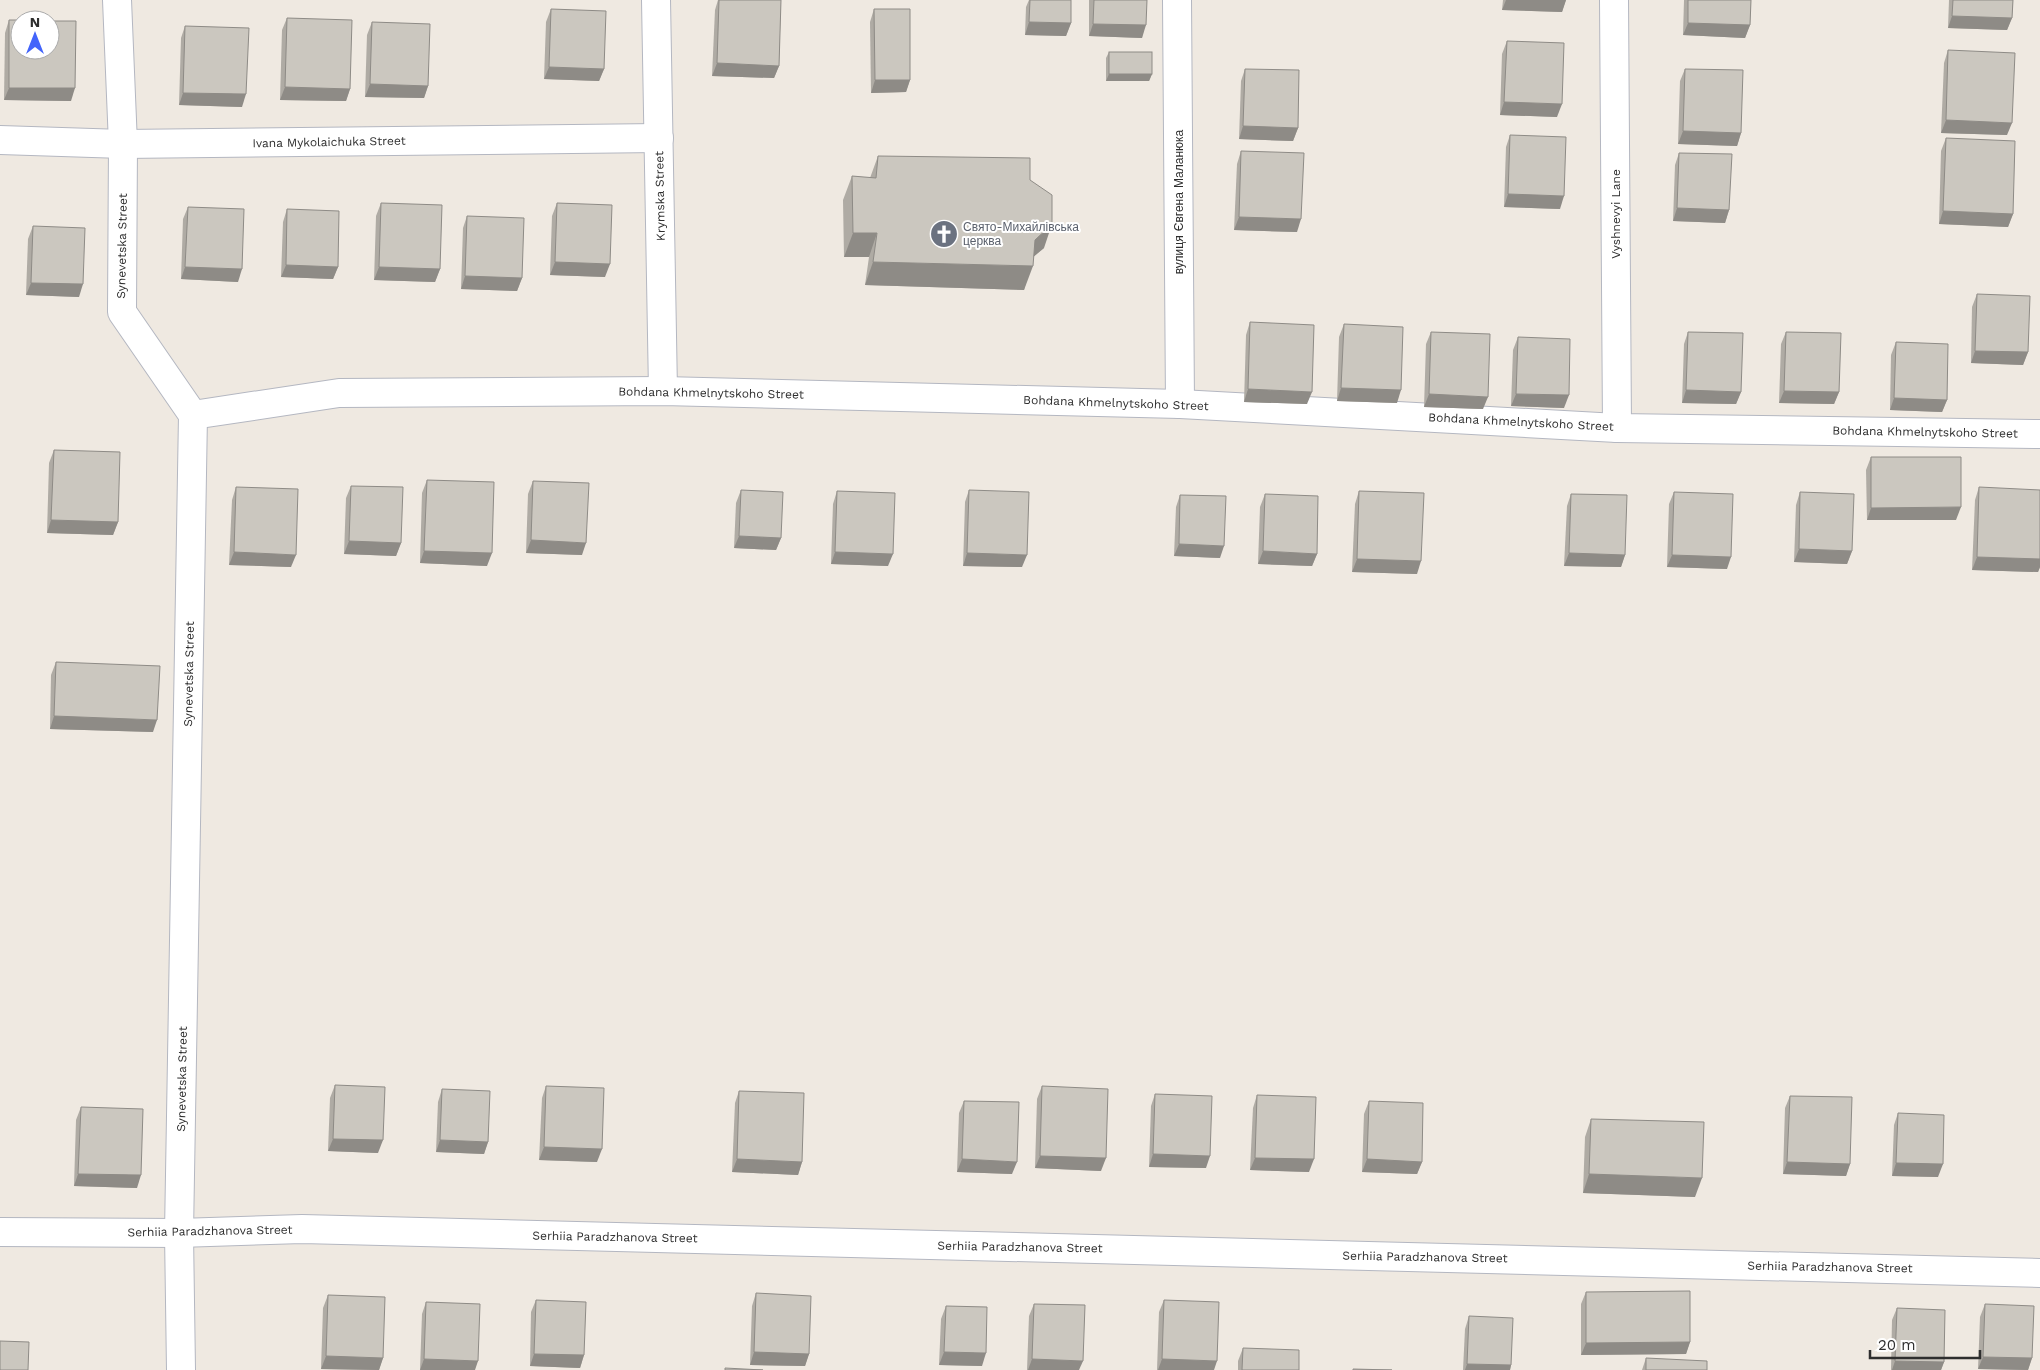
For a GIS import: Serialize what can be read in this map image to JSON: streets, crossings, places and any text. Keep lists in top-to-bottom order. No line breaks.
{"streets":{"street":["Ivana Mykolaichuka Street","Krymska Street","вулиця Євгена Маланюка","Vyshnevyi Lane","Synevetska Street","Bohdana Khmelnytskoho Street","Serhiia Paradzhanova Street"]},"crossings":[["Ivana Mykolaichuka Street","Krymska Street"],["Ivana Mykolaichuka Street","Synevetska Street"],["Krymska Street","Bohdana Khmelnytskoho Street"],["вулиця Євгена Маланюка","Bohdana Khmelnytskoho Street"],["Vyshnevyi Lane","Bohdana Khmelnytskoho Street"],["Synevetska Street","Bohdana Khmelnytskoho Street"],["Synevetska Street","Serhiia Paradzhanova Street"]],"places":{"church":["Свято-Михайлівська церква"]},"scale_bar":"20 m","north":"top"}
